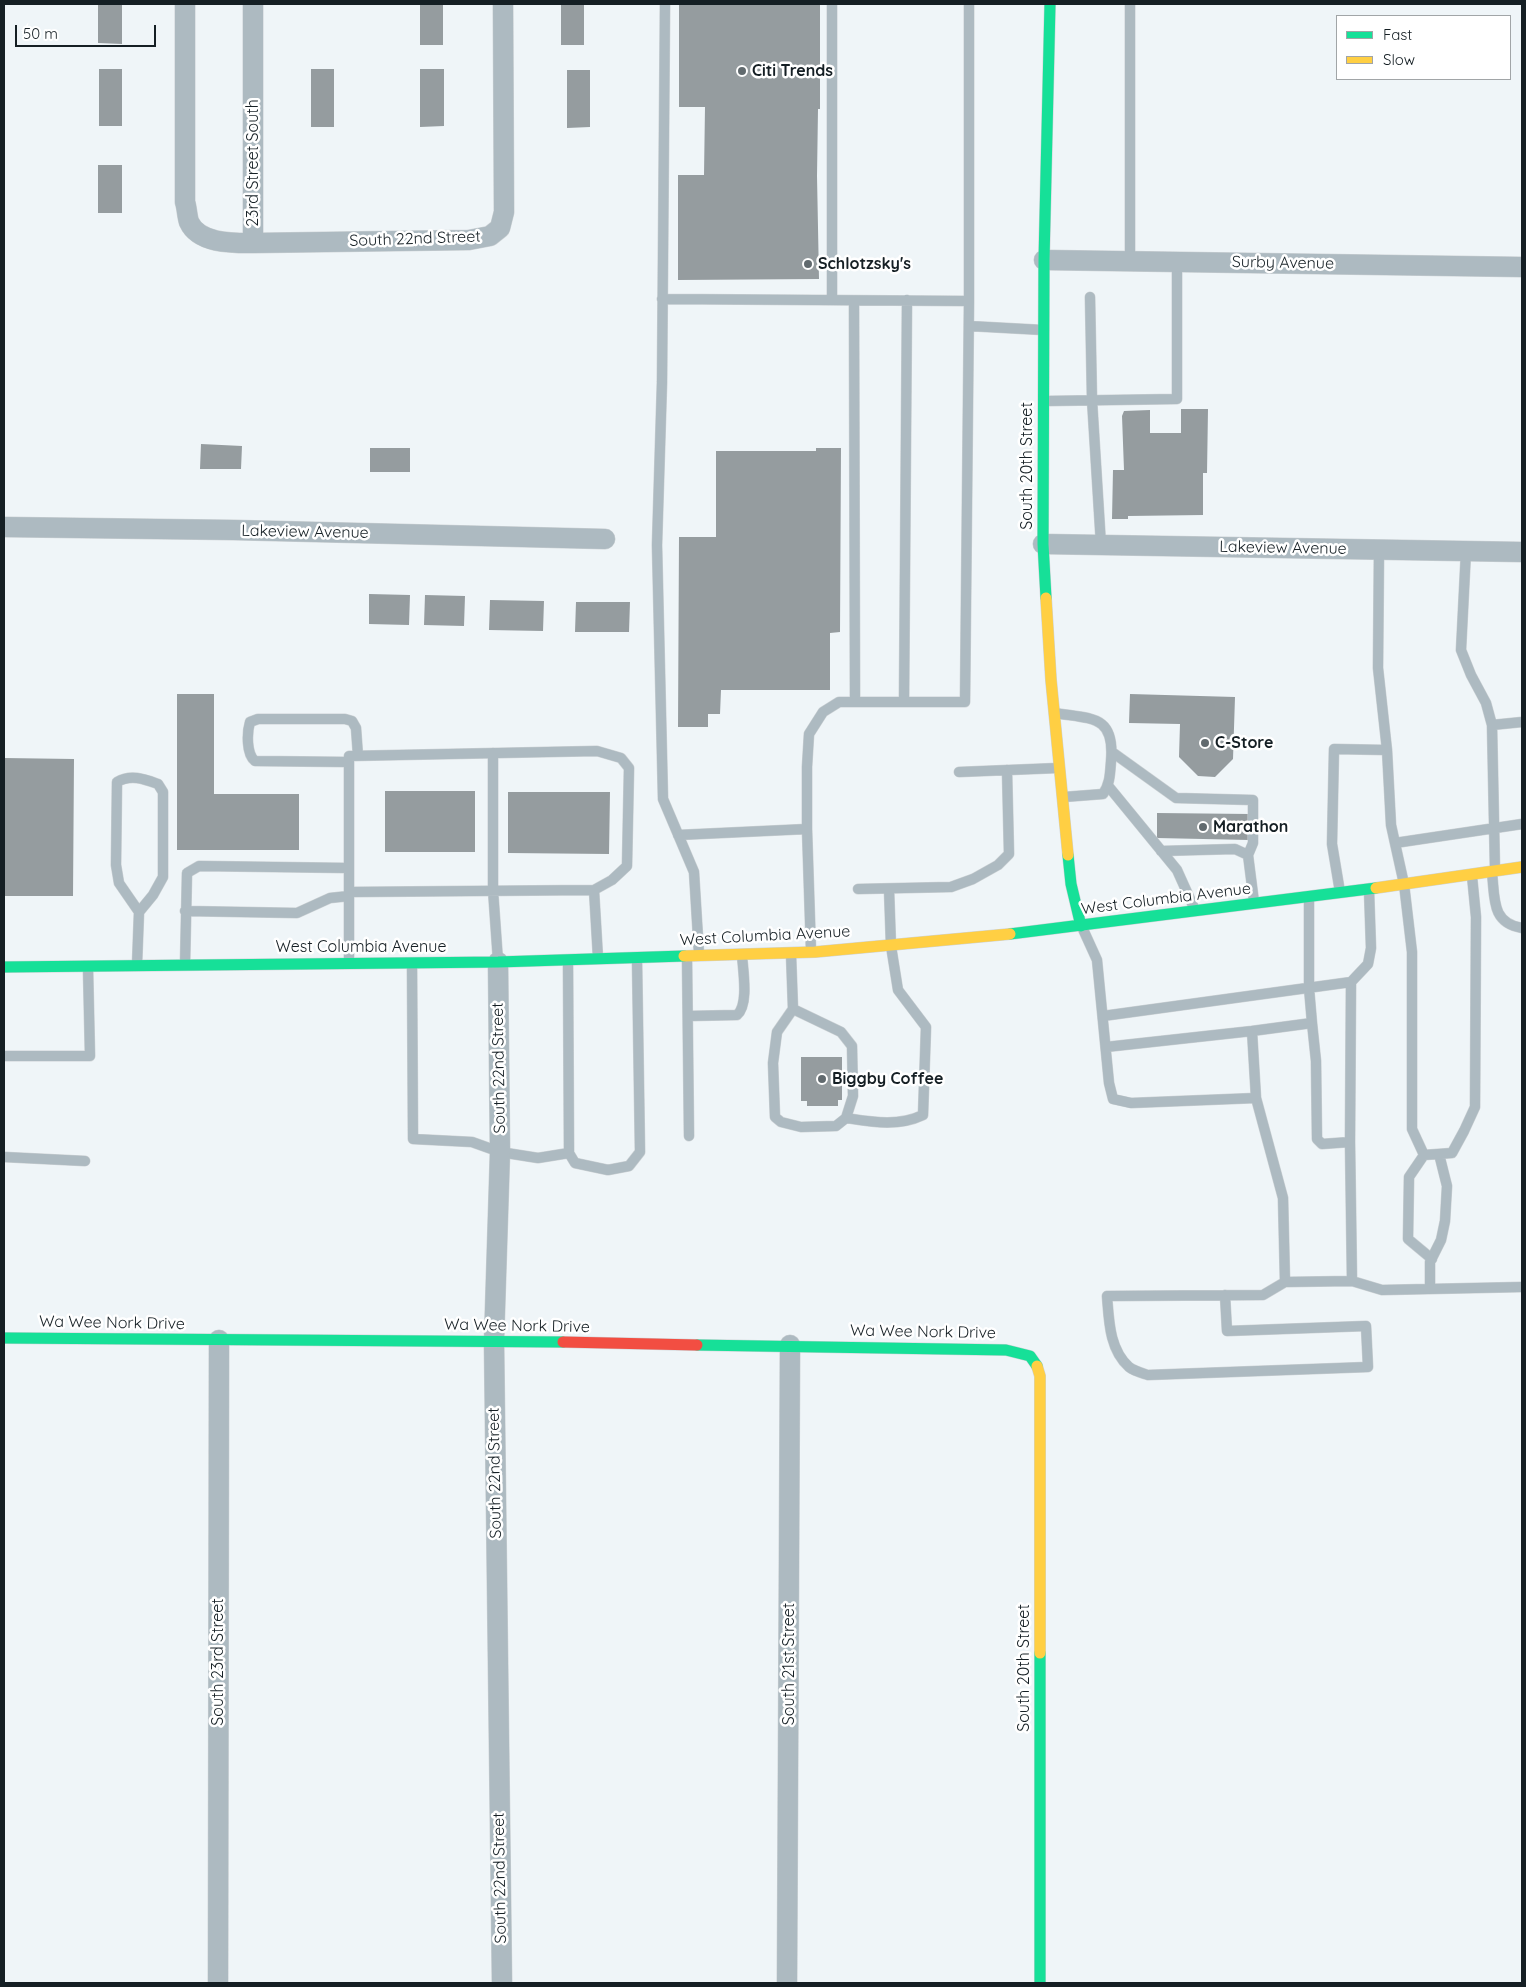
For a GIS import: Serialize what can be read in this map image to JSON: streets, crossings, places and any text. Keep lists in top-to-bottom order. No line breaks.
{"streets":{"main road":["South 20th Street","West Columbia Avenue","Wa Wee Nork Drive"],"street":["23rd Street South","South 22nd Street","Surby Avenue","Lakeview Avenue","South 23rd Street","South 21st Street"]},"crossings":[["23rd Street South","South 22nd Street"],["South 22nd Street","West Columbia Avenue"],["South 22nd Street","Wa Wee Nork Drive"],["Surby Avenue","South 20th Street"],["South 20th Street","Lakeview Avenue"],["South 20th Street","West Columbia Avenue"],["South 20th Street","Wa Wee Nork Drive"],["Wa Wee Nork Drive","South 23rd Street"],["Wa Wee Nork Drive","South 21st Street"]],"places":["Citi Trends","Schlotzsky's","C-Store","Marathon","Biggby Coffee"],"legend":["Fast","Slow"],"scale_bar":"50 m"}
